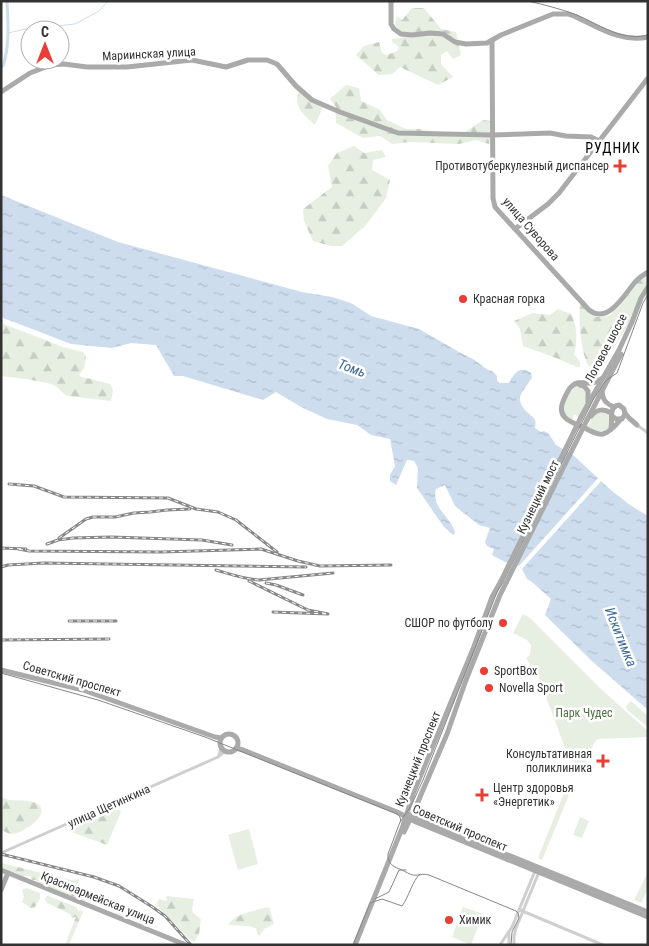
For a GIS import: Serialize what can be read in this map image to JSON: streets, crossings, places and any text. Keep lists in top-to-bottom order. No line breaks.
{"streets":{"main road":["Мариинская улица","улица Суворова","Логовое шоссе","Кузнецкий мост","Советский проспект","Кузнецкий проспект","Красноармейская улица"],"street":["улица Щетинкина"]},"crossings":[["Мариинская улица","улица Суворова"],["Логовое шоссе","Кузнецкий мост"],["Кузнецкий мост","Кузнецкий проспект"],["Советский проспект","Кузнецкий проспект"],["Советский проспект","улица Щетинкина"]],"districts":["РУДНИК"],"water":["Томь","Искитимка"],"parks":["Парк Чудес"],"places":{"health":["Противотуберкулезный диспансер","Консультативная поликлиника","Центр здоровья «Энергетик»"],"other":["Красная горка","СШОР по футболу","SportBox","Novella Sport","Химик"]},"north":"top"}
